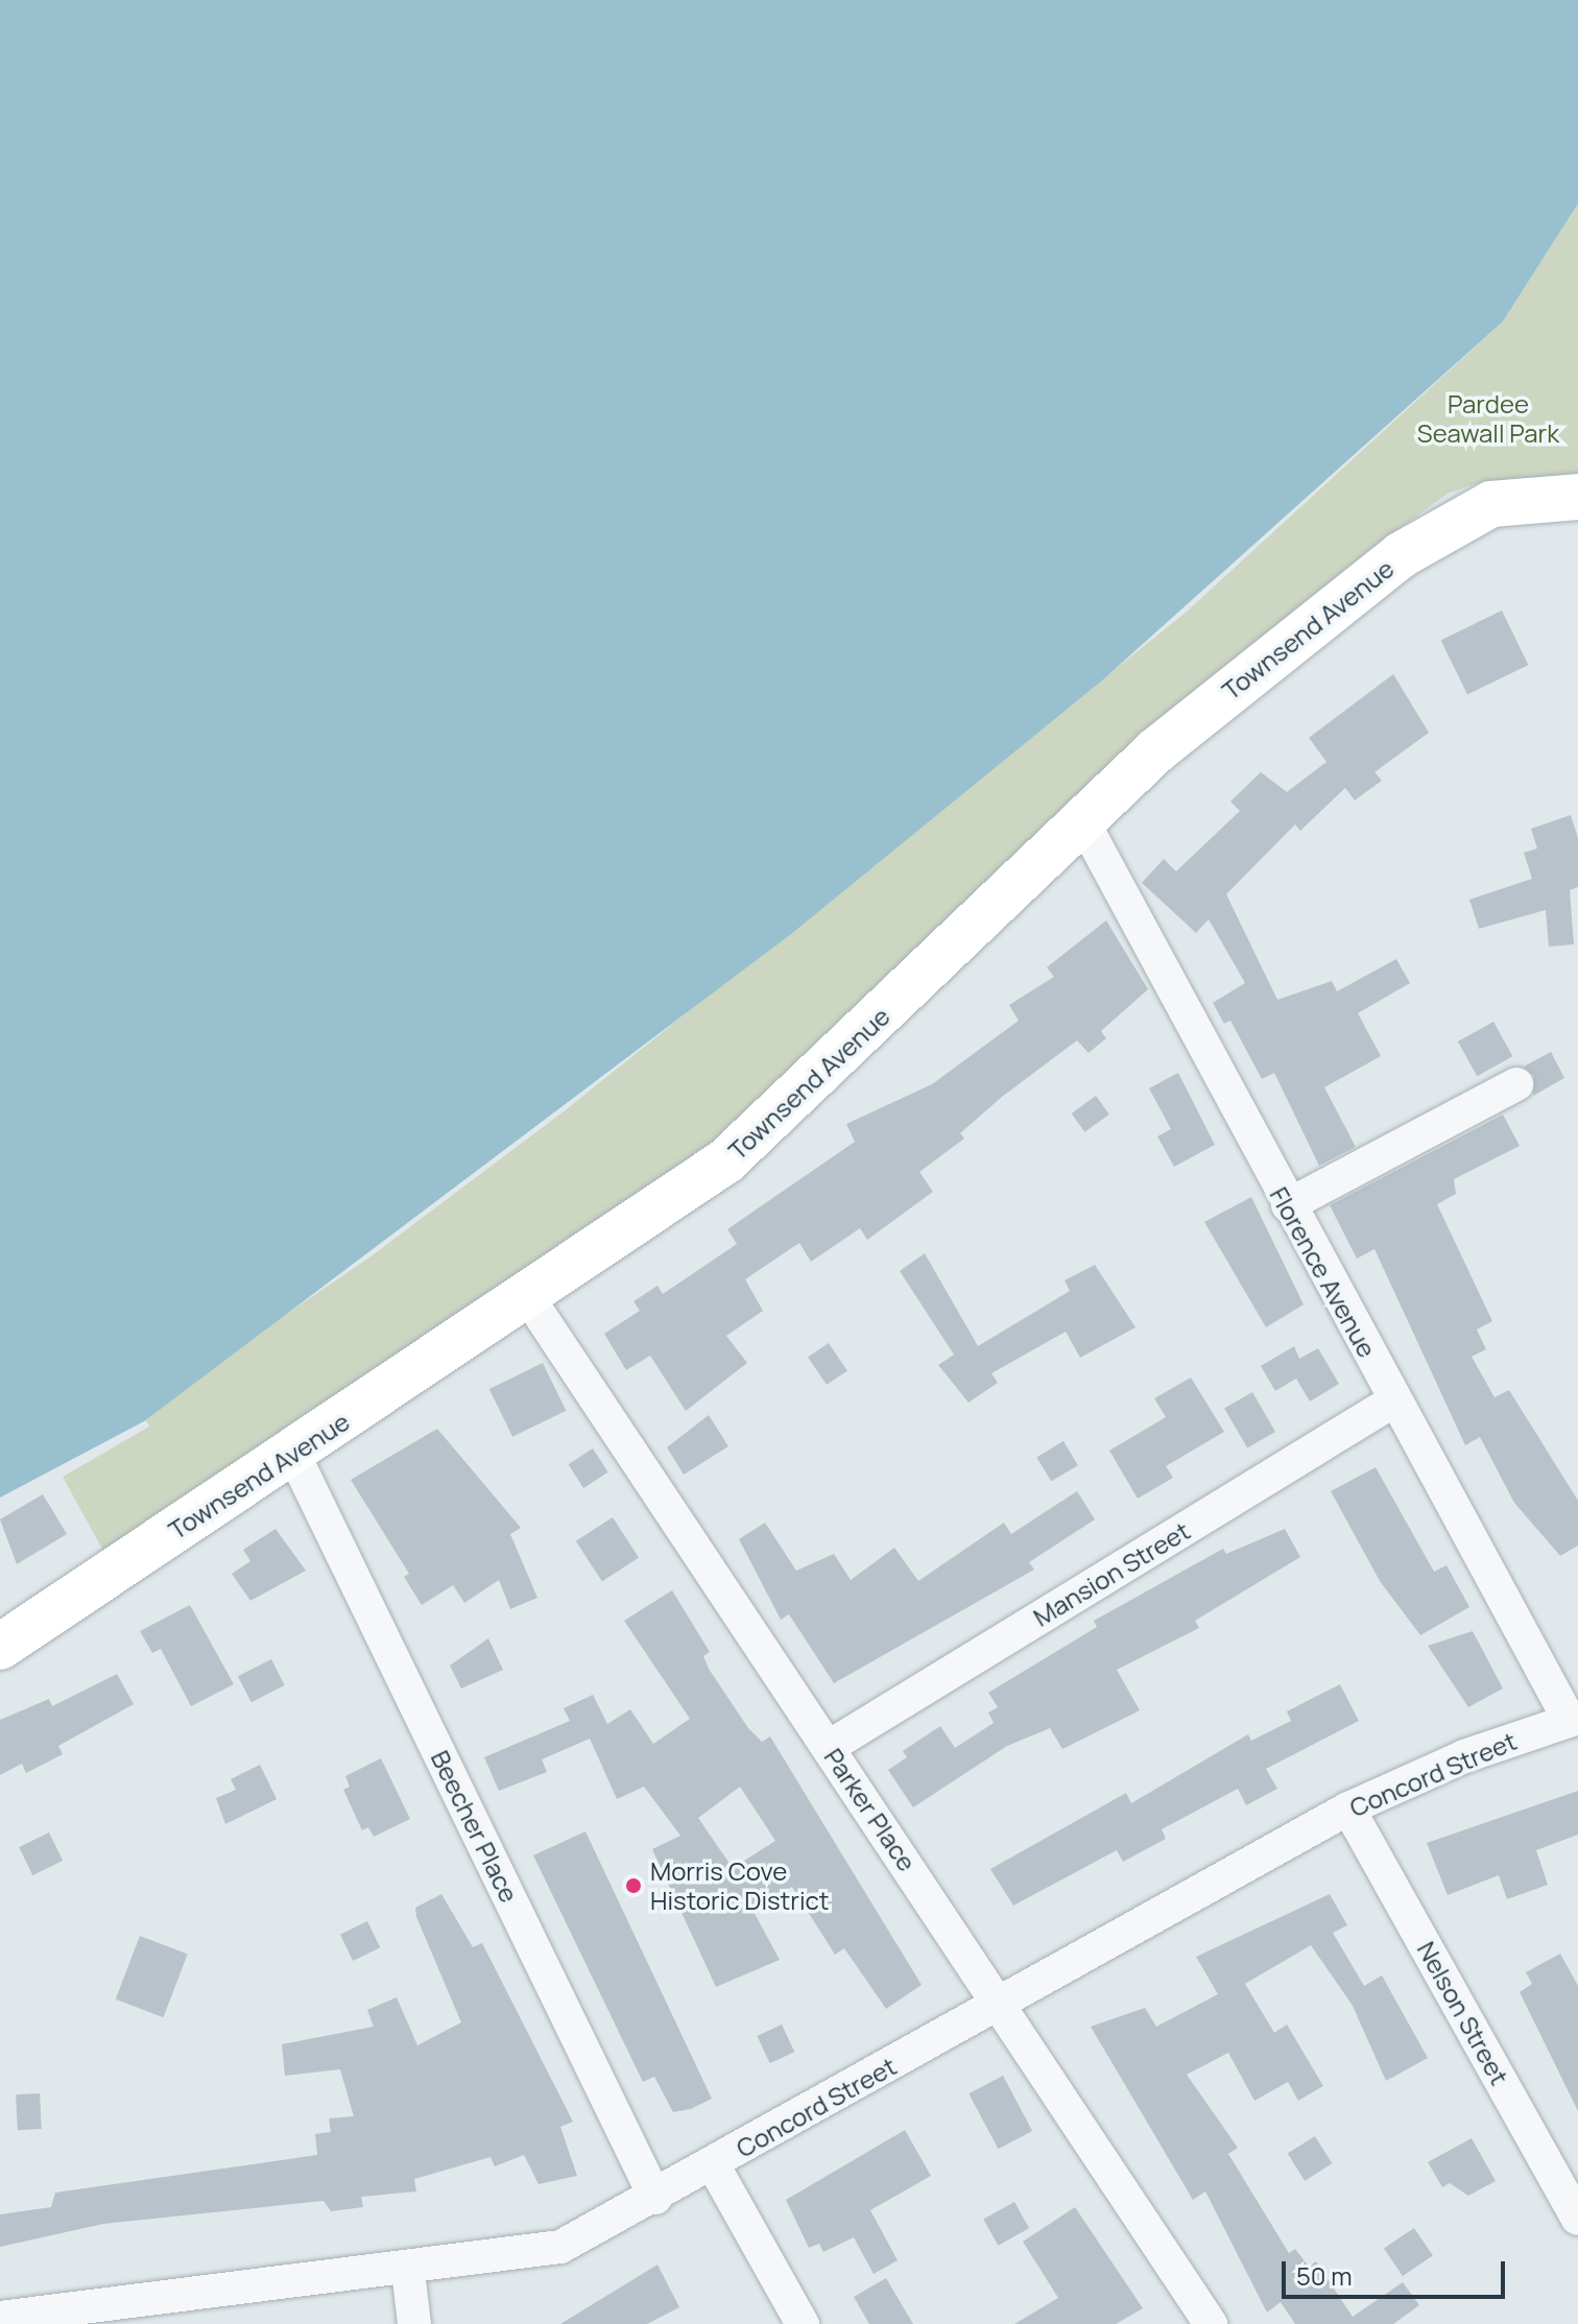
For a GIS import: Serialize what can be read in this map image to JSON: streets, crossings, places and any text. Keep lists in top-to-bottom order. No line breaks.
{"streets":{"main road":["Townsend Avenue"],"street":["Florence Avenue","Mansion Street","Concord Street","Parker Place","Beecher Place","Nelson Street"]},"crossings":[["Townsend Avenue","Florence Avenue"],["Townsend Avenue","Parker Place"],["Townsend Avenue","Beecher Place"],["Florence Avenue","Mansion Street"],["Florence Avenue","Concord Street"],["Mansion Street","Parker Place"],["Concord Street","Parker Place"],["Concord Street","Beecher Place"],["Concord Street","Nelson Street"]],"parks":["Pardee Seawall Park"],"places":["Morris Cove Historic District"],"scale_bar":"50 m"}
